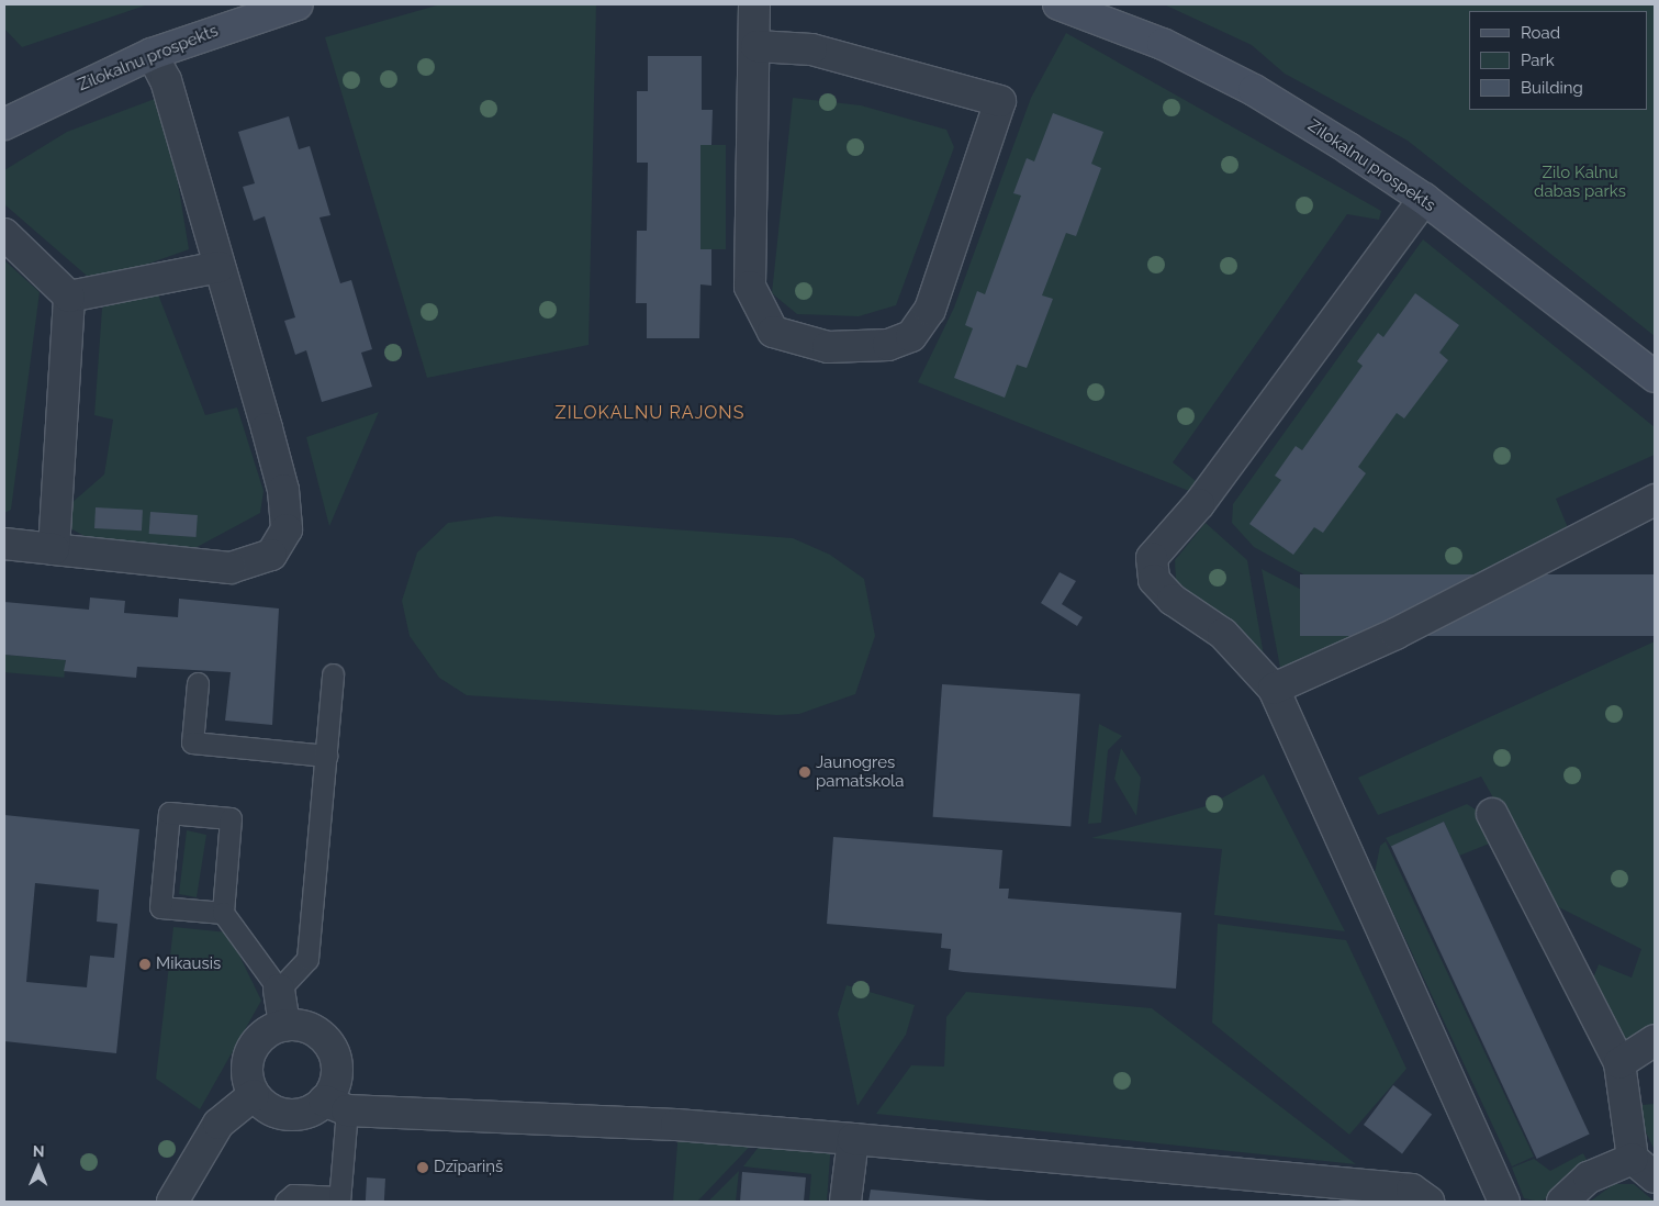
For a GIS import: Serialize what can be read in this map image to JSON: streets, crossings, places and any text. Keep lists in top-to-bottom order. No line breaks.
{"streets":{"main road":["Zilokalnu prospekts"]},"districts":["ZILOKALNU RAJONS"],"parks":["Zilo Kalnu dabas parks"],"places":["Jaunogres pamatskola","Mikausis","Dzīpariņš"],"legend":["Road","Park","Building"],"north":"top"}
